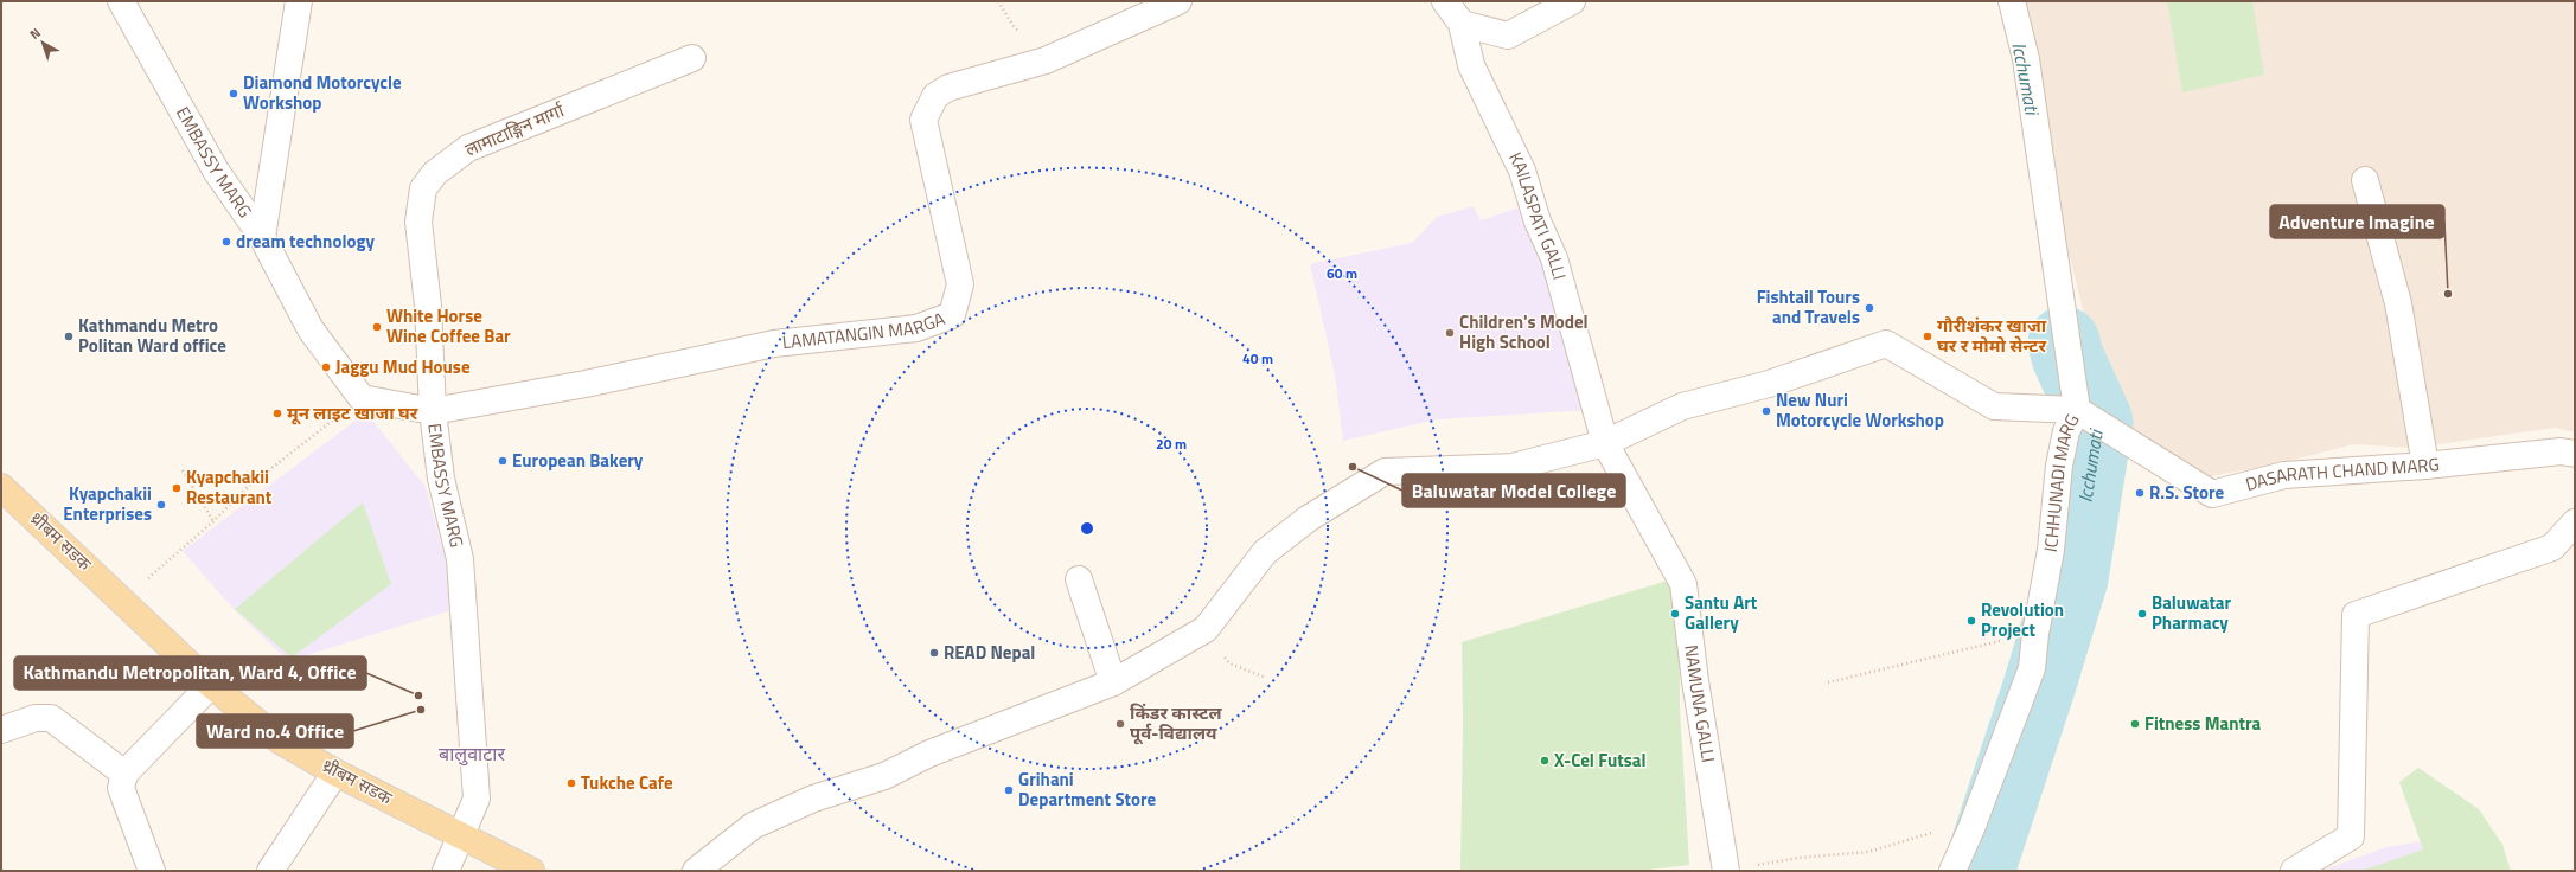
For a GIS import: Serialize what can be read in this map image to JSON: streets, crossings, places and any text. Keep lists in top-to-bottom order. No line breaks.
{"streets":{"main road":["थ्रीबम सडक"],"street":["लामाटाङ्गिन मार्गा","EMBASSY MARG","KAILASPATI GALLI","LAMATANGIN MARGA","DASARATH CHAND MARG","ICHHUNADI MARG","NAMUNA GALLI"]},"crossings":[["लामाटाङ्गिन मार्गा","EMBASSY MARG"],["लामाटाङ्गिन मार्गा","LAMATANGIN MARGA"],["EMBASSY MARG","LAMATANGIN MARGA"],["EMBASSY MARG","थ्रीबम सडक"],["KAILASPATI GALLI","NAMUNA GALLI"],["DASARATH CHAND MARG","ICHHUNADI MARG"]],"districts":["बालुवाटार"],"water":["Icchumati"],"places":["Diamond Motorcycle Workshop","dream technology","Adventure Imagine","Fishtail Tours and Travels","White Horse Wine Coffee Bar","Children's Model High School","Kathmandu Metro Politan Ward office","गौरीशंकर खाजा घर र मोमो सेन्टर","Jaggu Mud House","New Nuri Motorcycle Workshop","मून लाइट खाजा घर","European Bakery","Baluwatar Model College","Kyapchakii Restaurant","R.S. Store","Kyapchakii Enterprises","Santu Art Gallery","Baluwatar Pharmacy","Revolution Project","READ Nepal","Kathmandu Metropolitan, Ward 4, Office","Ward no.4 Office","किंडर कास्टल पूर्व-विद्यालय","Fitness Mantra","X-Cel Futsal","Tukche Cafe","Grihani Department Store"],"north":"top left","rings":["60 m","40 m","20 m"]}
